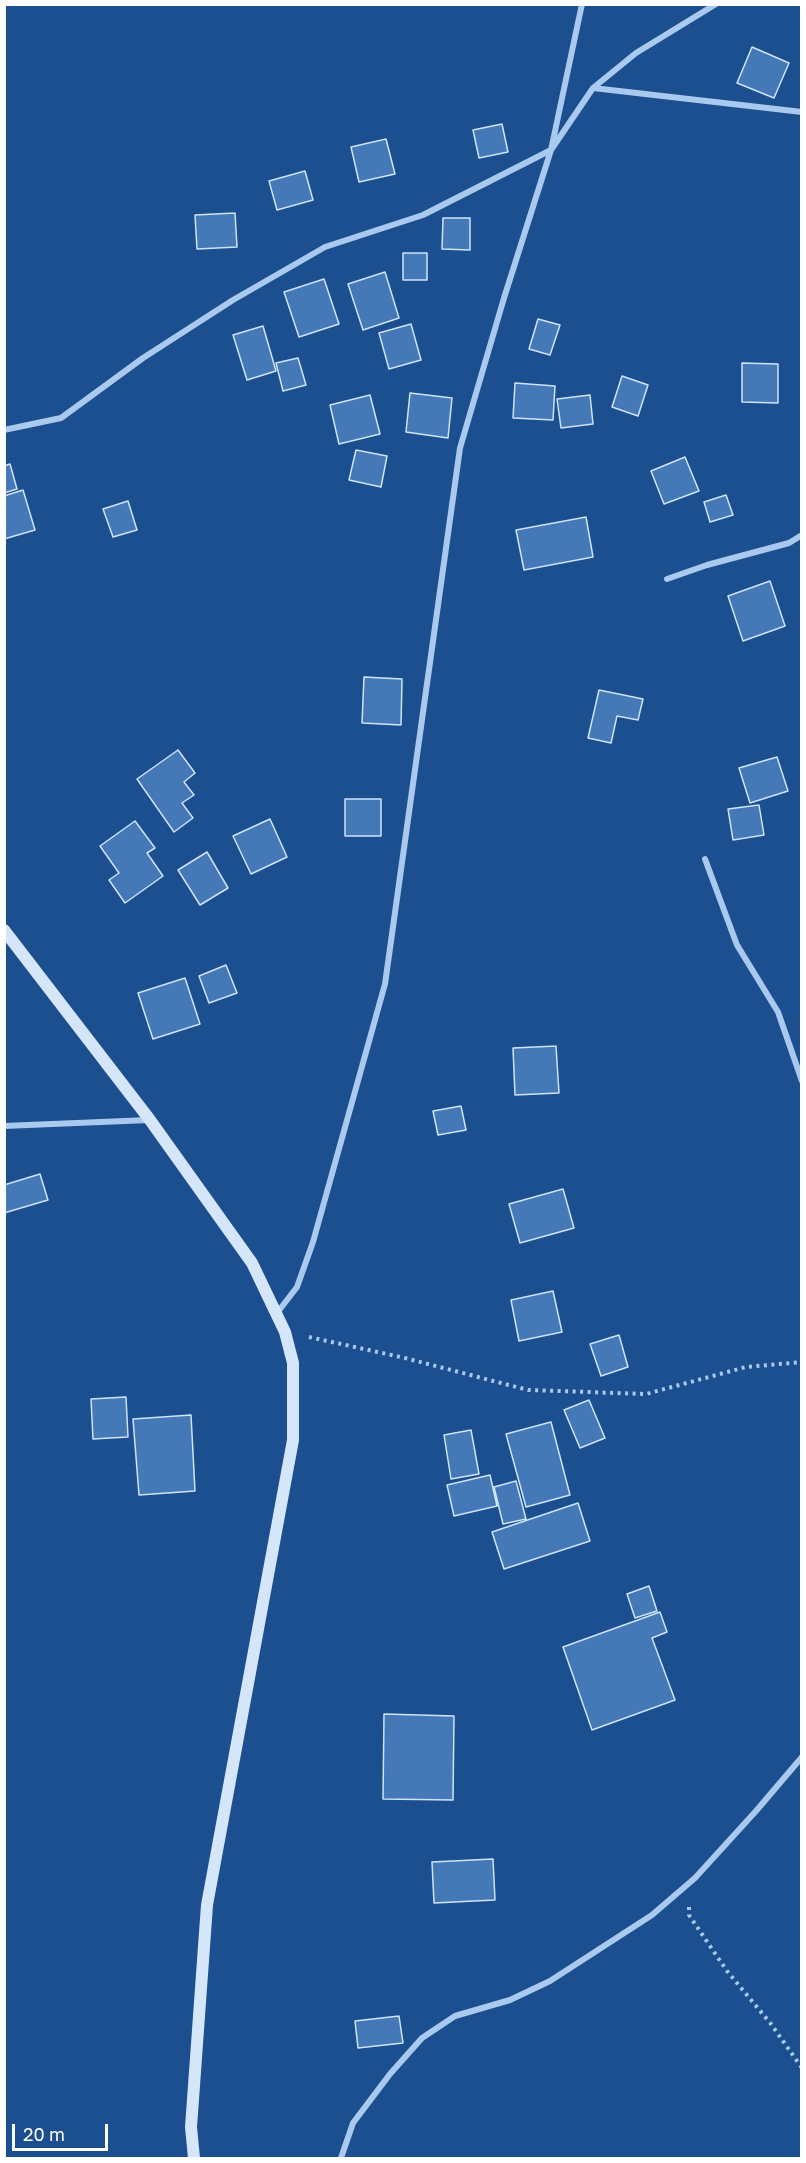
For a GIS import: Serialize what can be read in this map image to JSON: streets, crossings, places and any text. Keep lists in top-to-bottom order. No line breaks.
{"scale_bar":"20 m"}
